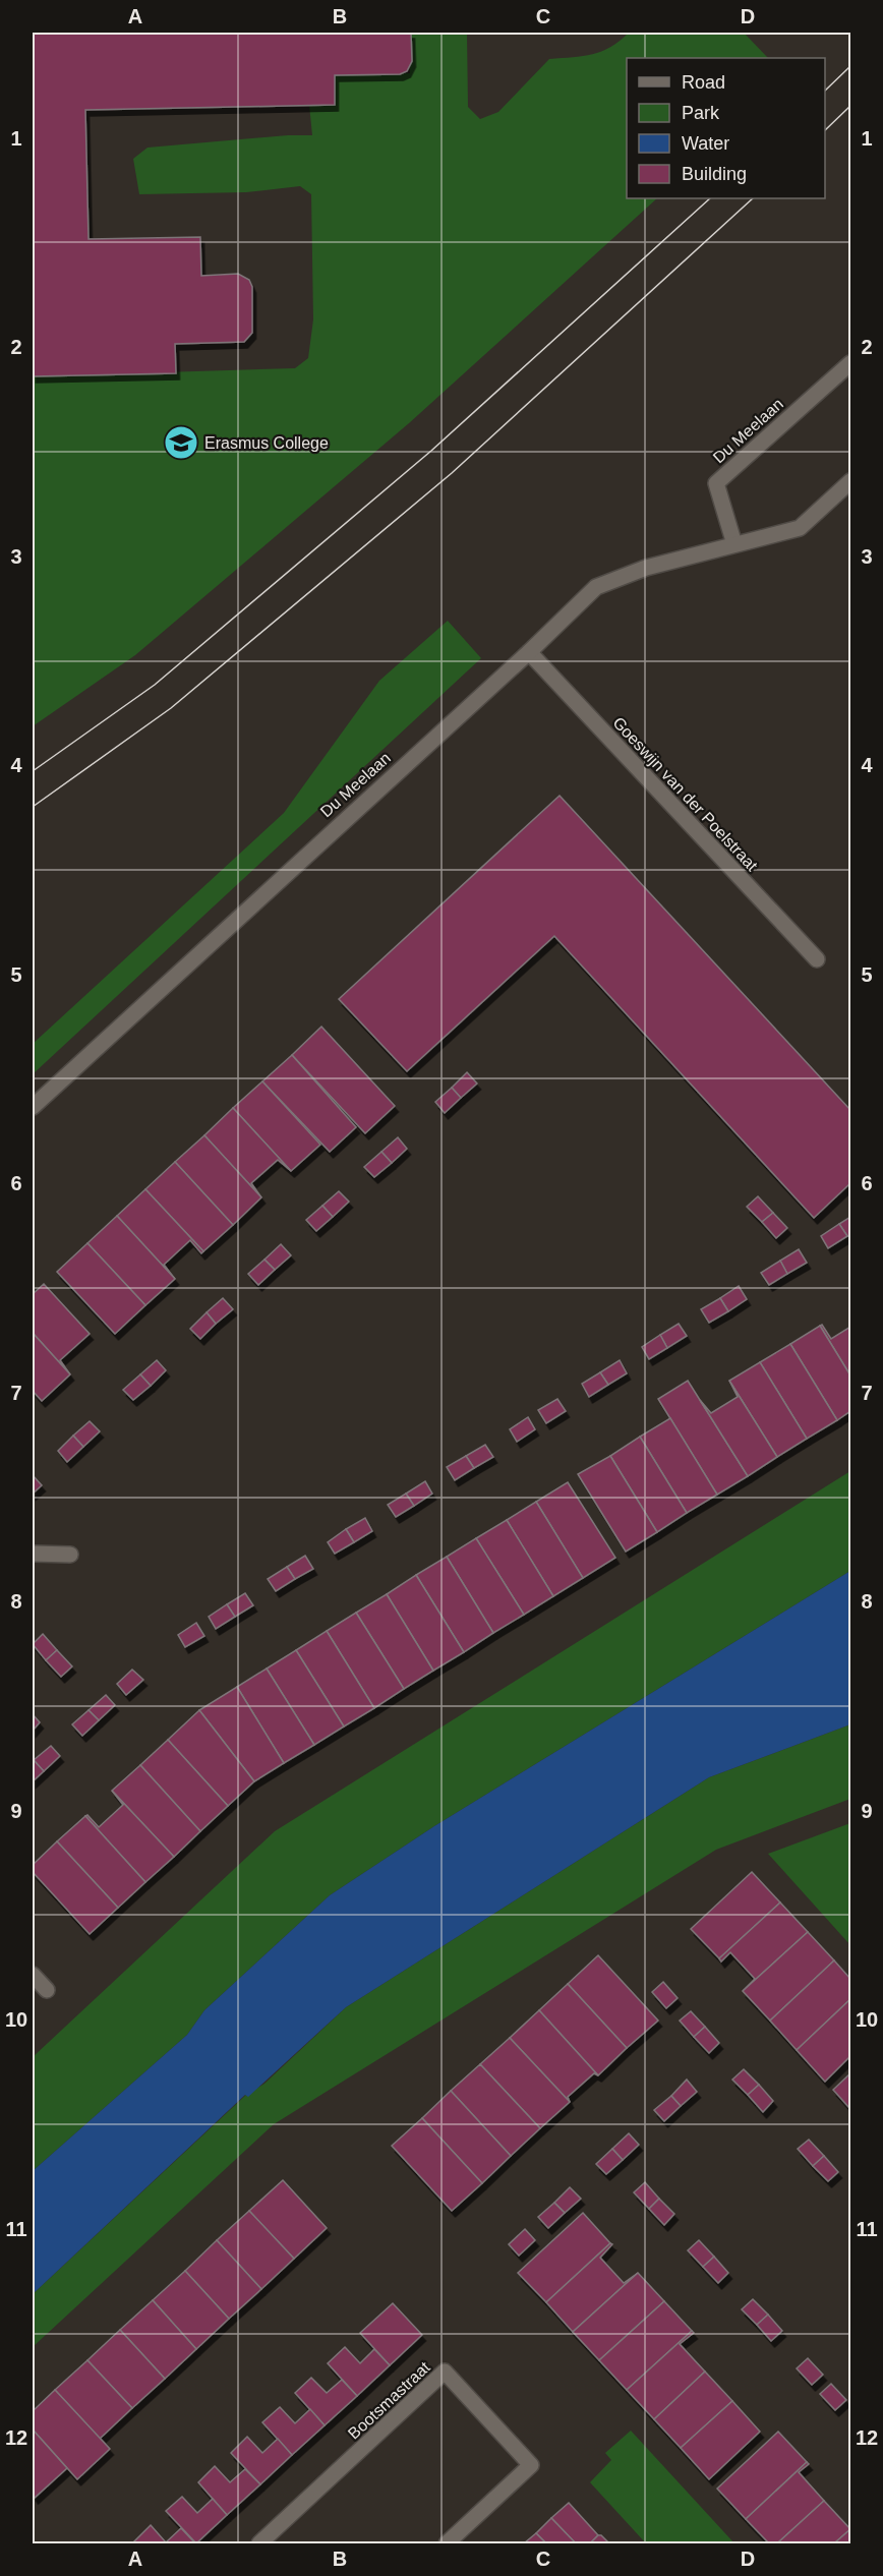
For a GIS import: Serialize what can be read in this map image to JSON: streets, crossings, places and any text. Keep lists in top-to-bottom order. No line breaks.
{"streets":{"street":["Du Meelaan","Goeswijn van der Poelstraat","Bootsmastraat"]},"crossings":[["Du Meelaan","Goeswijn van der Poelstraat"]],"places":{"school or university":["Erasmus College"]},"legend":["Road","Park","Water","Building"],"grid":{"columns":["A","B","C","D"],"rows":["1","2","3","4","5","6","7","8","9","10","11","12"]}}
